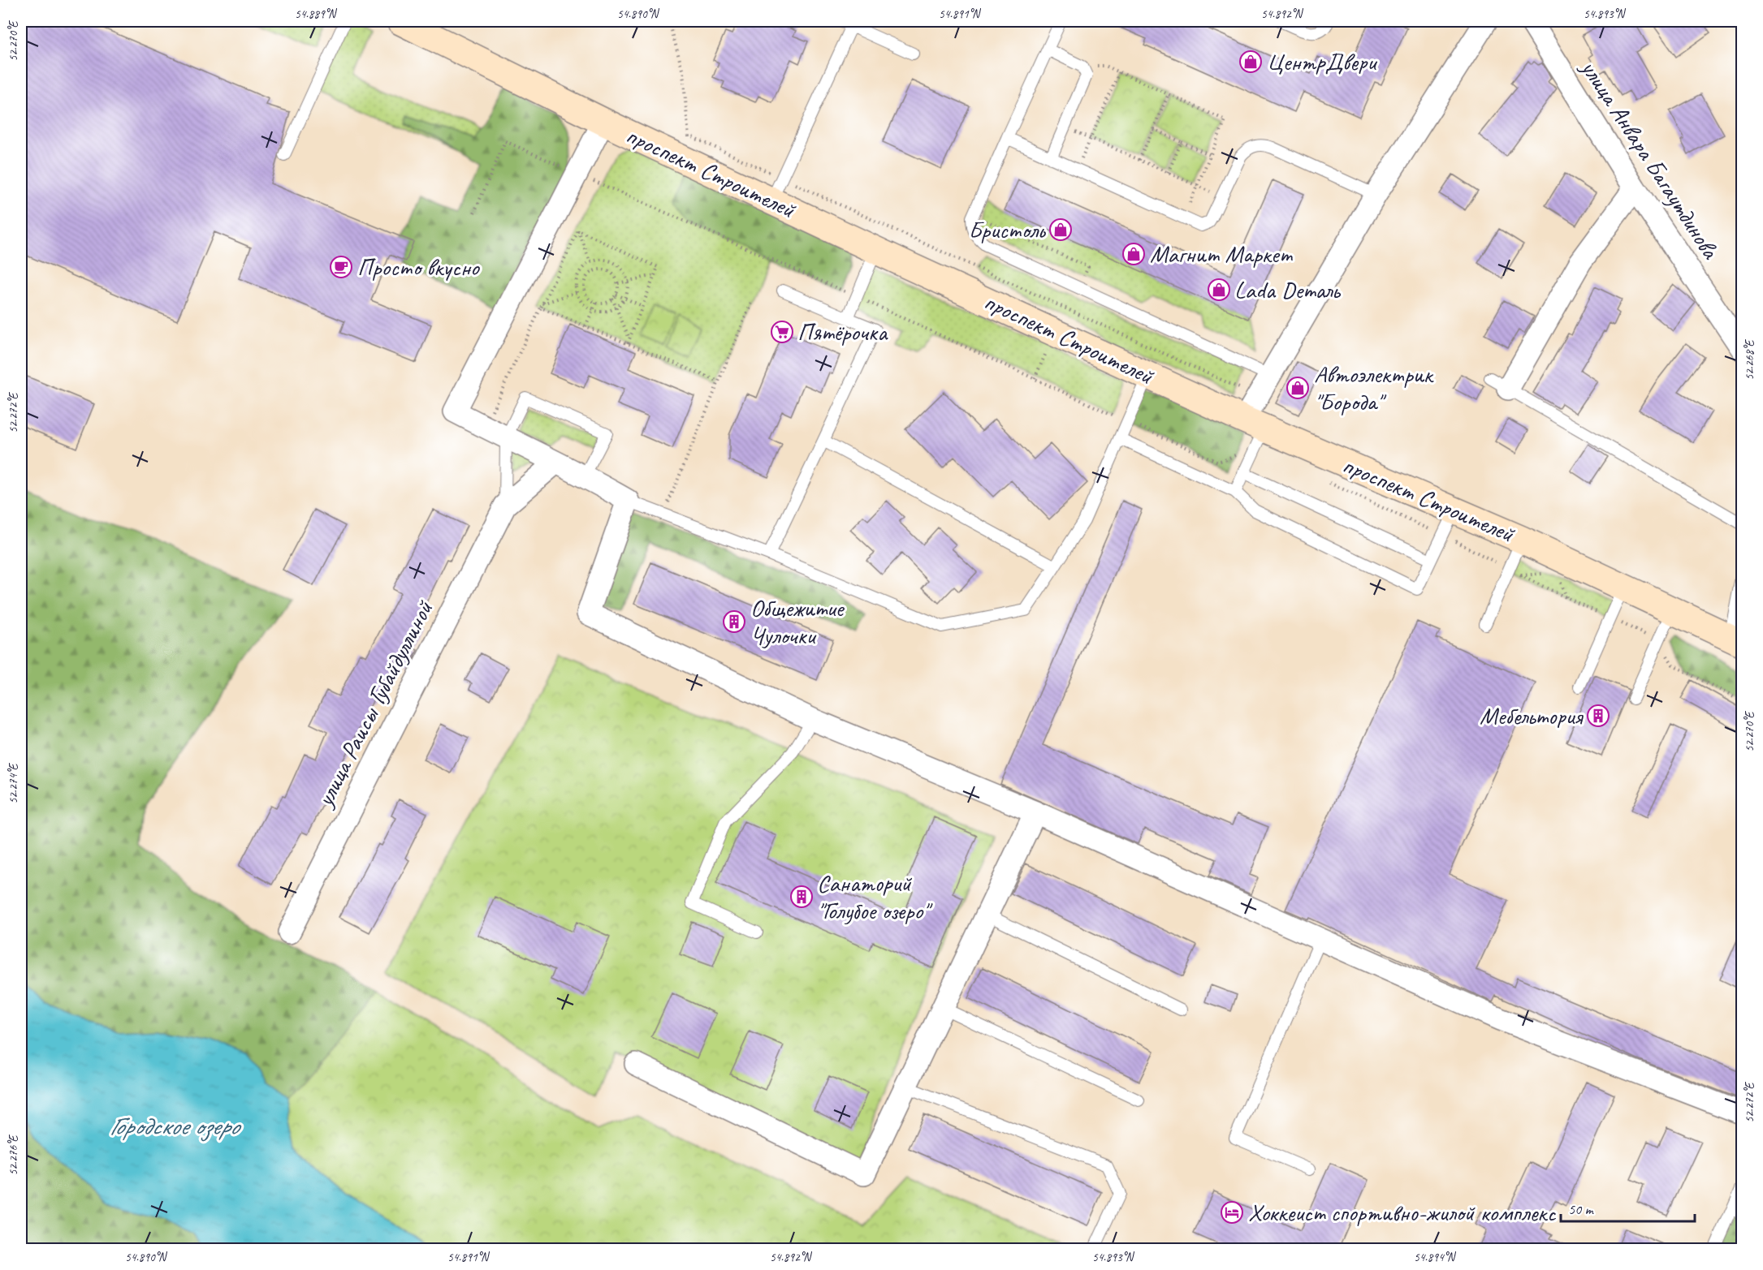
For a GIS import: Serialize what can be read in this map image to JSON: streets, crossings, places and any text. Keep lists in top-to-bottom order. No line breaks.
{"streets":{"street":["улица Анвара Багаутдинова","проспект Строителей","улица Раисы Губайдуллиной"]},"water":["Городское озеро"],"places":{"shop":["ЦентрДвери","Бристоль","Магнит Маркет","Lada Dеталь","Автоэлектрик \"Борода\""],"cafe":["Просто вкусно"],"supermarket":["Пятёрочка"],"building":["Общежитие Чулочки","Мебельтория","Санаторий \"Голубое озеро\""],"hotel":["Хоккеист спортивно-жилой комплекс"]},"scale_bar":"50 m","coordinates":["54.889°N","54.890°N","54.891°N","54.892°N","54.893°N","52.270°E","52.268°E","52.272°E","52.274°E","52.276°E","54.894°N"]}
